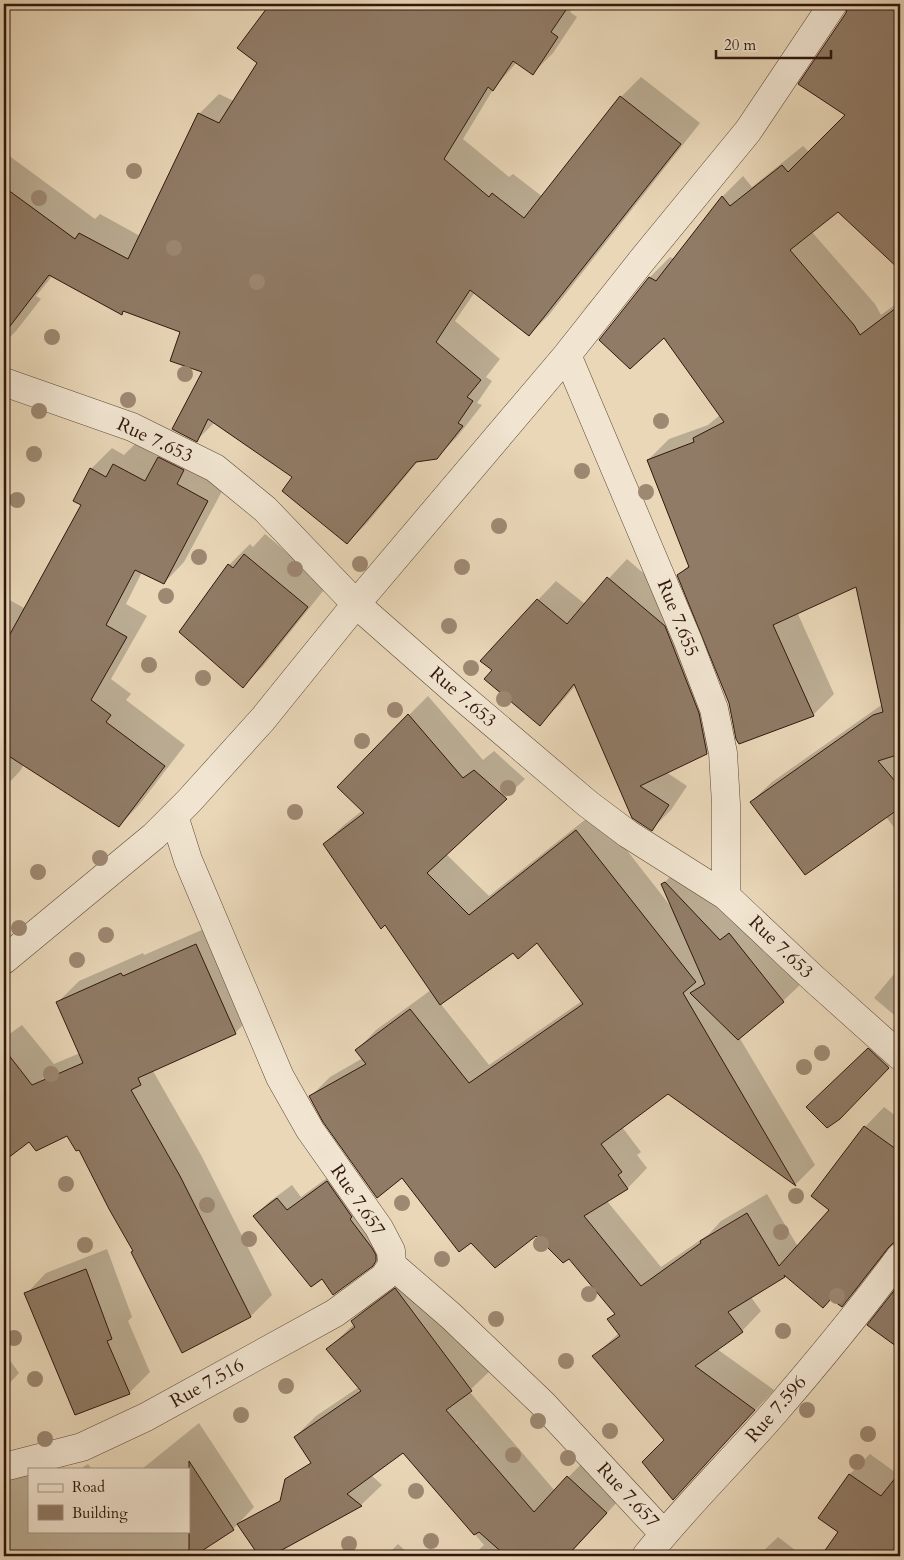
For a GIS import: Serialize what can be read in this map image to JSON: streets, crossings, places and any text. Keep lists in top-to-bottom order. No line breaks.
{"streets":{"street":["Rue 7.653","Rue 7.655","Rue 7.657","Rue 7.516","Rue 7.596"]},"crossings":[["Rue 7.653","Rue 7.655"],["Rue 7.657","Rue 7.516"],["Rue 7.657","Rue 7.596"]],"legend":["Road","Building"],"scale_bar":"20 m"}
